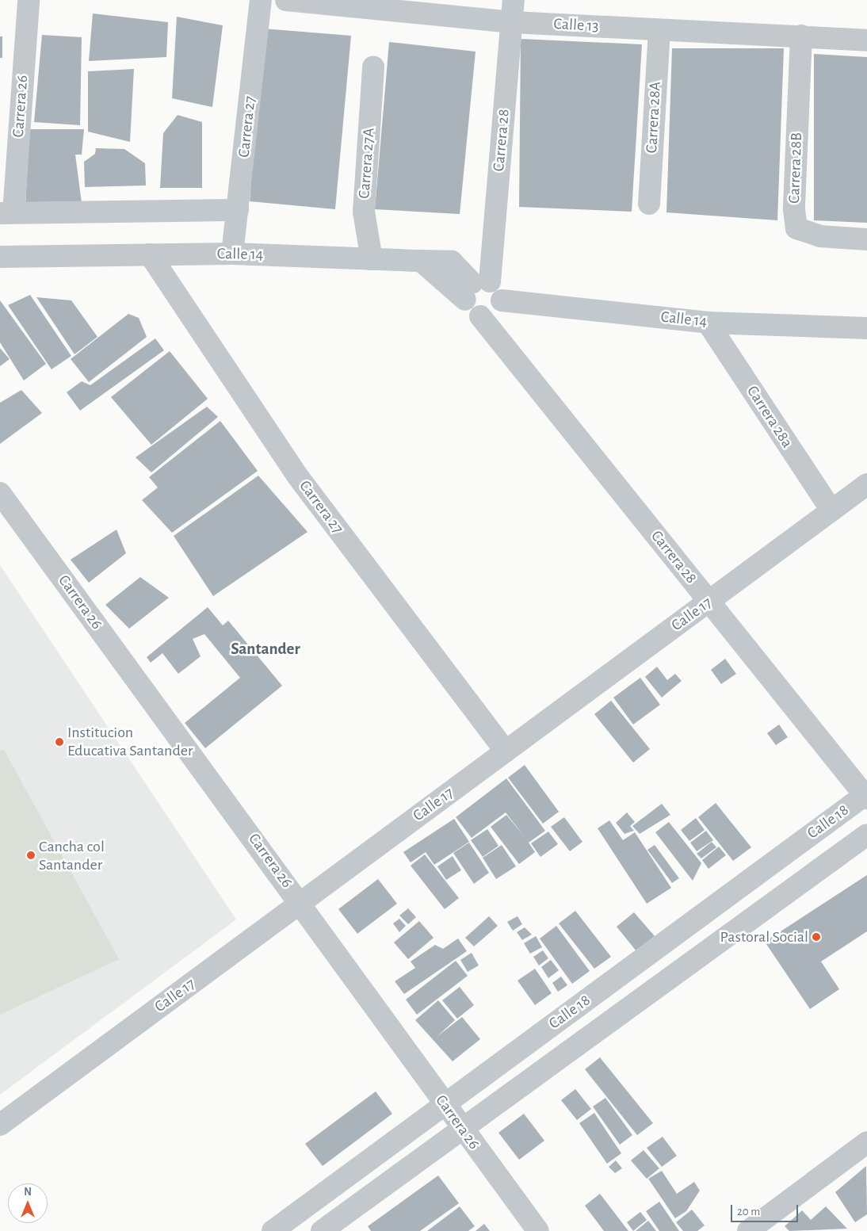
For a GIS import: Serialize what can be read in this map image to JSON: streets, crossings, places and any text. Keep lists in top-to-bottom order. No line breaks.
{"streets":{"street":["Calle 13","Carrera 26","Carrera 28A","Carrera 27","Carrera 28","Carrera 27A","Carrera 28B","Calle 14","Carrera 28a","Calle 17","Calle 18"]},"crossings":[["Calle 13","Carrera 28A"],["Calle 13","Carrera 28"],["Calle 13","Carrera 28B"],["Carrera 26","Calle 17"],["Carrera 26","Calle 18"],["Carrera 27","Calle 14"],["Carrera 27","Calle 17"],["Carrera 28","Calle 14"],["Carrera 28","Calle 17"],["Carrera 28","Calle 18"],["Carrera 27A","Calle 14"],["Calle 14","Carrera 28a"],["Carrera 28a","Calle 17"]],"districts":["Santander"],"places":["Institucion Educativa Santander","Cancha col Santander","Pastoral Social"],"scale_bar":"20 m","north":"top"}
